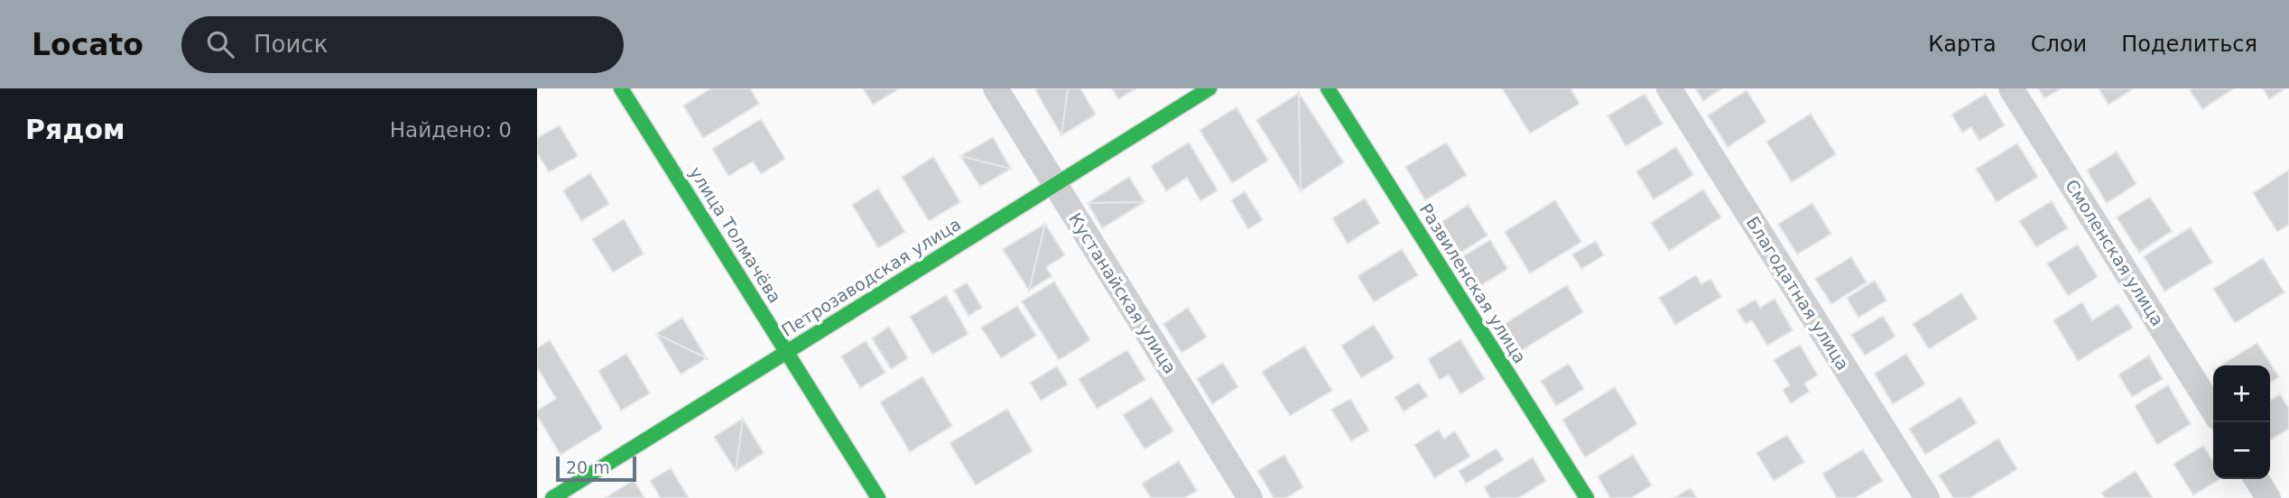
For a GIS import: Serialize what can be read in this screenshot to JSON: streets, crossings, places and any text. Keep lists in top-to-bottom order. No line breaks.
{"streets":{"street":["улица Толмачёва","Смоленская улица","Петрозаводская улица","Развиленская улица","Кустанайская улица","Благодатная улица"]},"crossings":[["улица Толмачёва","Петрозаводская улица"],["Петрозаводская улица","Кустанайская улица"]],"scale_bar":"20 m","page":{"header":"Locato","search":"Поиск","nav":["Карта","Слои","Поделиться"],"heading":["Рядом","Найдено: 0"],"map_buttons":["+","−"],"scale":"20 m"}}
